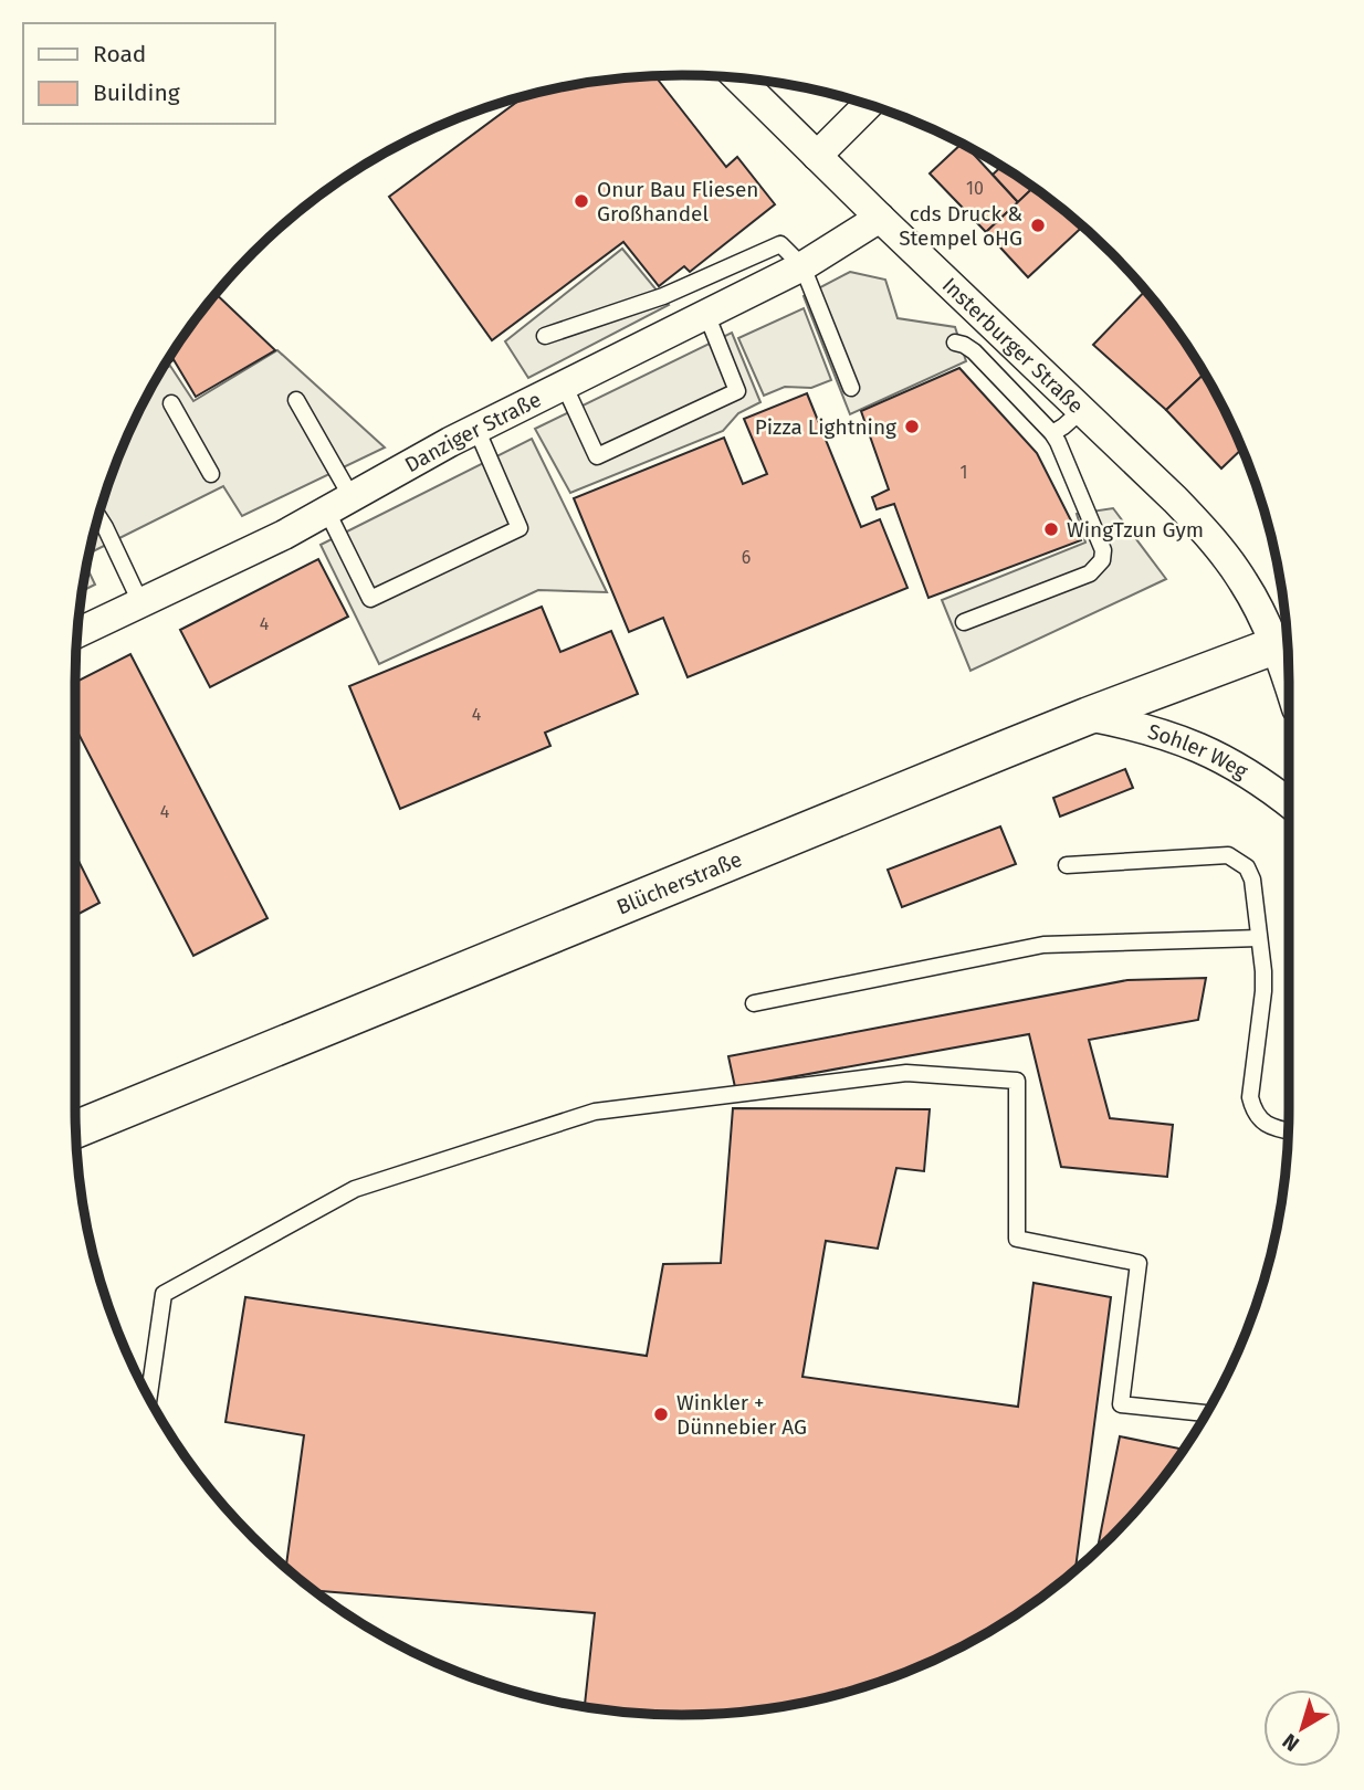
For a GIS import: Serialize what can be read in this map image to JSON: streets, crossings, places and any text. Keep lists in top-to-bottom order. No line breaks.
{"streets":{"street":["Insterburger Straße","Danziger Straße","Sohler Weg","Blücherstraße"]},"crossings":[["Insterburger Straße","Danziger Straße"],["Insterburger Straße","Blücherstraße"],["Sohler Weg","Blücherstraße"]],"places":["Onur Bau Fliesen Großhandel","cds Druck & Stempel oHG","Pizza Lightning","WingTzun Gym","Winkler + Dünnebier AG"],"house_numbers":["10","1","6","4","4","4"],"legend":["Road","Building"],"north":"bottom left"}
